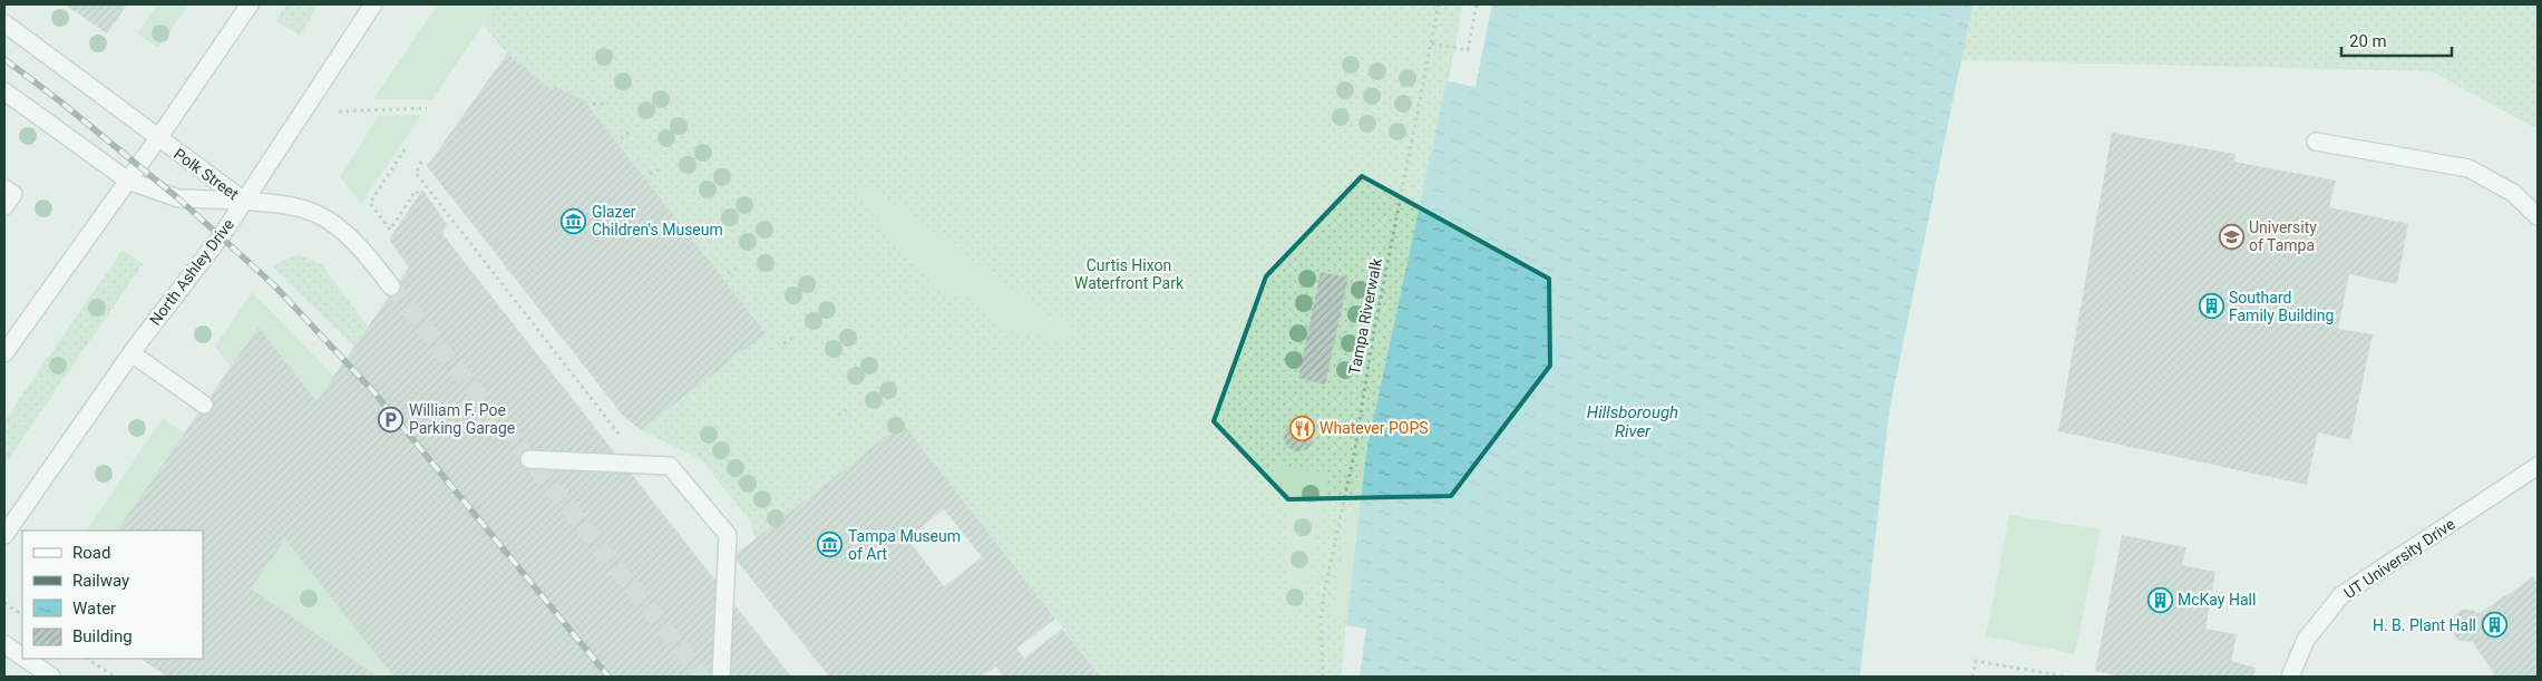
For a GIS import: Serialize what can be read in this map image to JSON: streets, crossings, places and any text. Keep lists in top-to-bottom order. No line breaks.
{"streets":{"street":["Polk Street","North Ashley Drive","UT University Drive"],"path":["Tampa Riverwalk"]},"crossings":[["Polk Street","North Ashley Drive"]],"water":["Hillsborough River"],"parks":["Curtis Hixon Waterfront Park"],"places":{"museum":["Glazer Children's Museum","Tampa Museum of Art"],"school or university":["University of Tampa"],"building":["Southard Family Building","McKay Hall","H. B. Plant Hall"],"parking":["William F. Poe Parking Garage"],"restaurant":["Whatever POPS"]},"legend":["Road","Railway","Water","Building"],"scale_bar":"20 m"}
